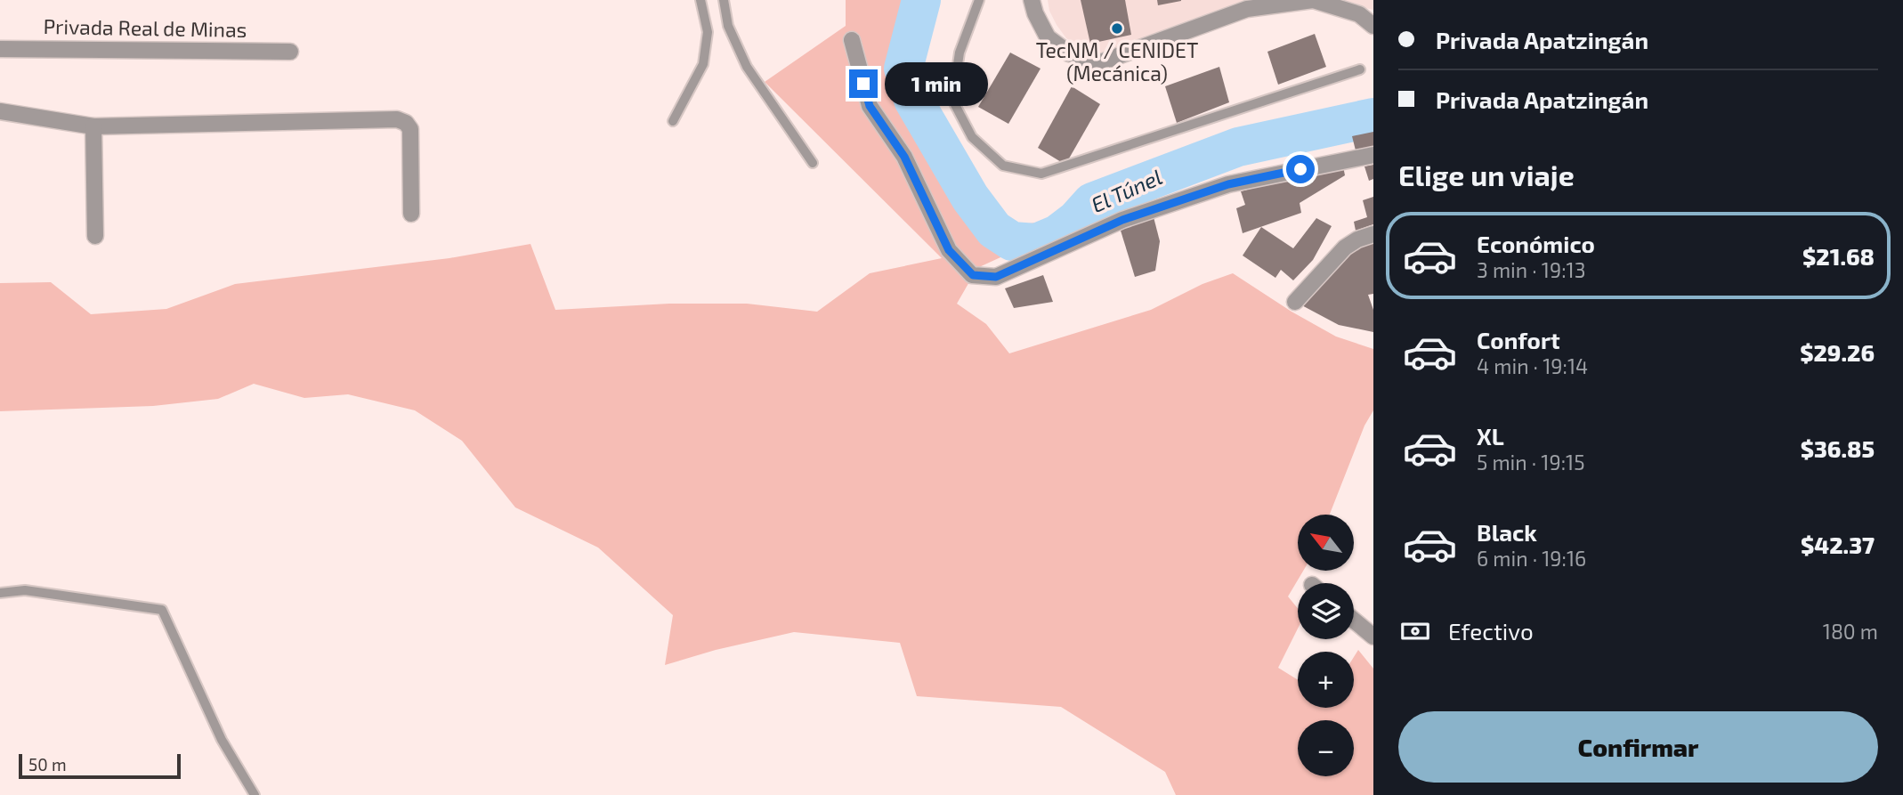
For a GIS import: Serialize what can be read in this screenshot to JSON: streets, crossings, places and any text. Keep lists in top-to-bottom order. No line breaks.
{"streets":{"street":["Privada Real de Minas"]},"water":["El Túnel"],"places":["TecNM / CENIDET (Mecánica)"],"scale_bar":"50 m","north":"top left","page":{"banner":["Privada Apatzingán","Privada Apatzingán"],"bubble":"1 min","heading":"Elige un viaje","list":[{"name":"Económico","note":"3 min · 19:13","value":"$21.68"},{"name":"Confort","note":"4 min · 19:14","value":"$29.26"},{"name":"XL","note":"5 min · 19:15","value":"$36.85"},{"name":"Black","note":"6 min · 19:16","value":"$42.37"}],"map_buttons":["+","−"],"pay":["Efectivo","180 m"],"buttons":"Confirmar","scale":"50 m"}}
